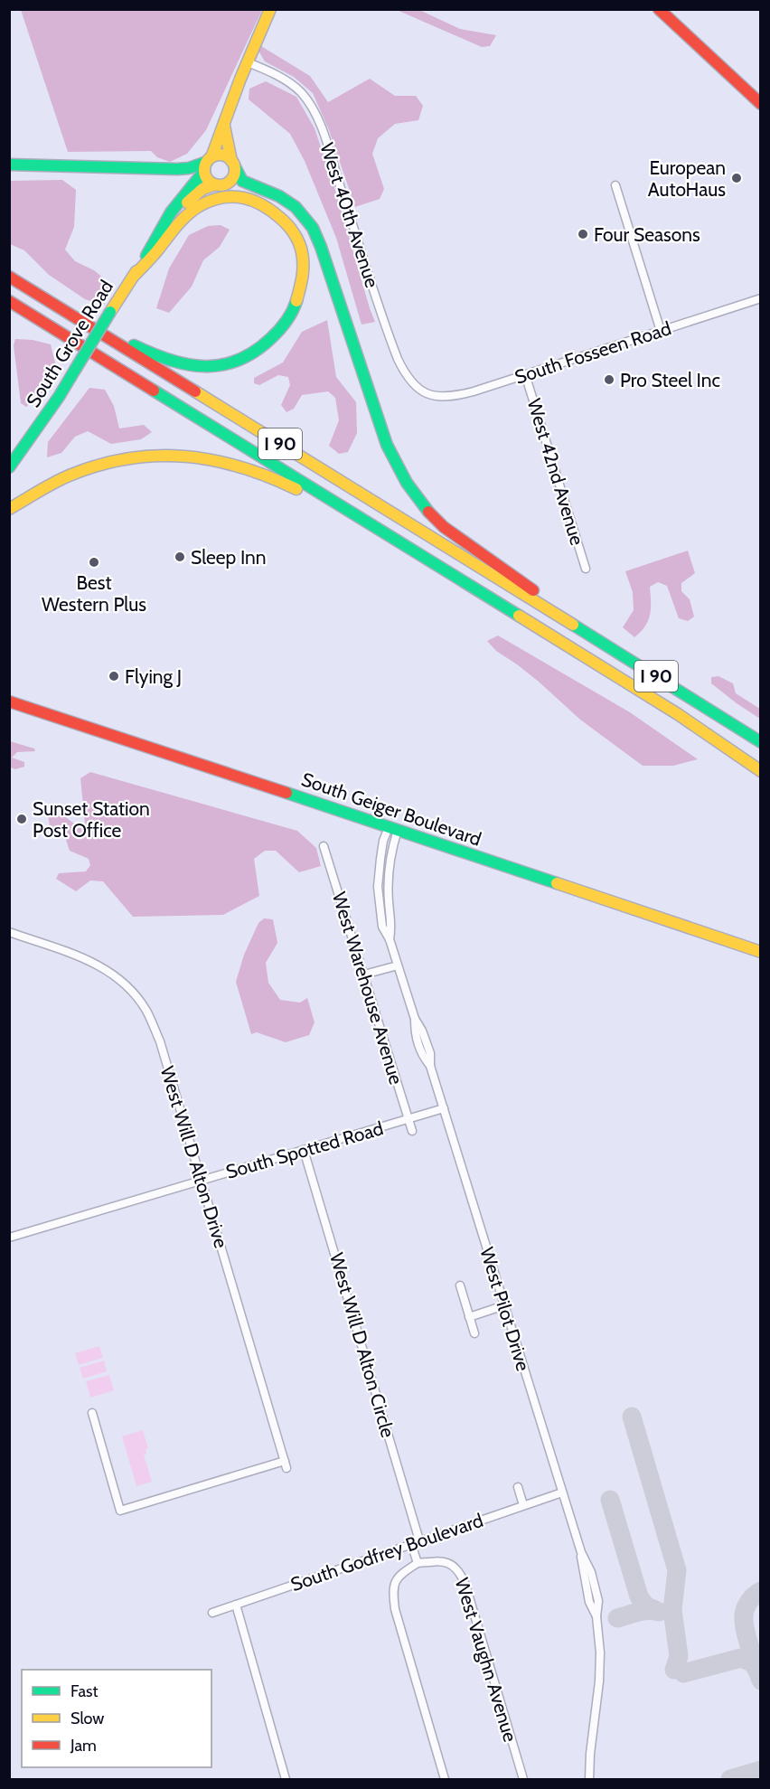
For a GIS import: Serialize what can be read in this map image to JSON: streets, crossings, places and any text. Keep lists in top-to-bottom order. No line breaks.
{"streets":{"main road":["South Grove Road","I 90","South Geiger Boulevard"],"street":["West 40th Avenue","South Fosseen Road","West 42nd Avenue","West Warehouse Avenue","South Spotted Road","West Will D Alton Drive","West Pilot Drive","West Will D Alton Circle","South Godfrey Boulevard","West Vaughn Avenue"]},"crossings":[["West 40th Avenue","South Grove Road"],["West 40th Avenue","South Fosseen Road"],["South Fosseen Road","West 42nd Avenue"],["South Geiger Boulevard","West Pilot Drive"],["West Warehouse Avenue","South Spotted Road"],["South Spotted Road","West Will D Alton Drive"],["South Spotted Road","West Pilot Drive"],["South Spotted Road","West Will D Alton Circle"],["West Pilot Drive","South Godfrey Boulevard"],["West Will D Alton Circle","South Godfrey Boulevard"]],"places":["European AutoHaus","Four Seasons","Pro Steel Inc","Sleep Inn","Best Western Plus","Flying J","Sunset Station Post Office"],"legend":["Fast","Slow","Jam"]}
